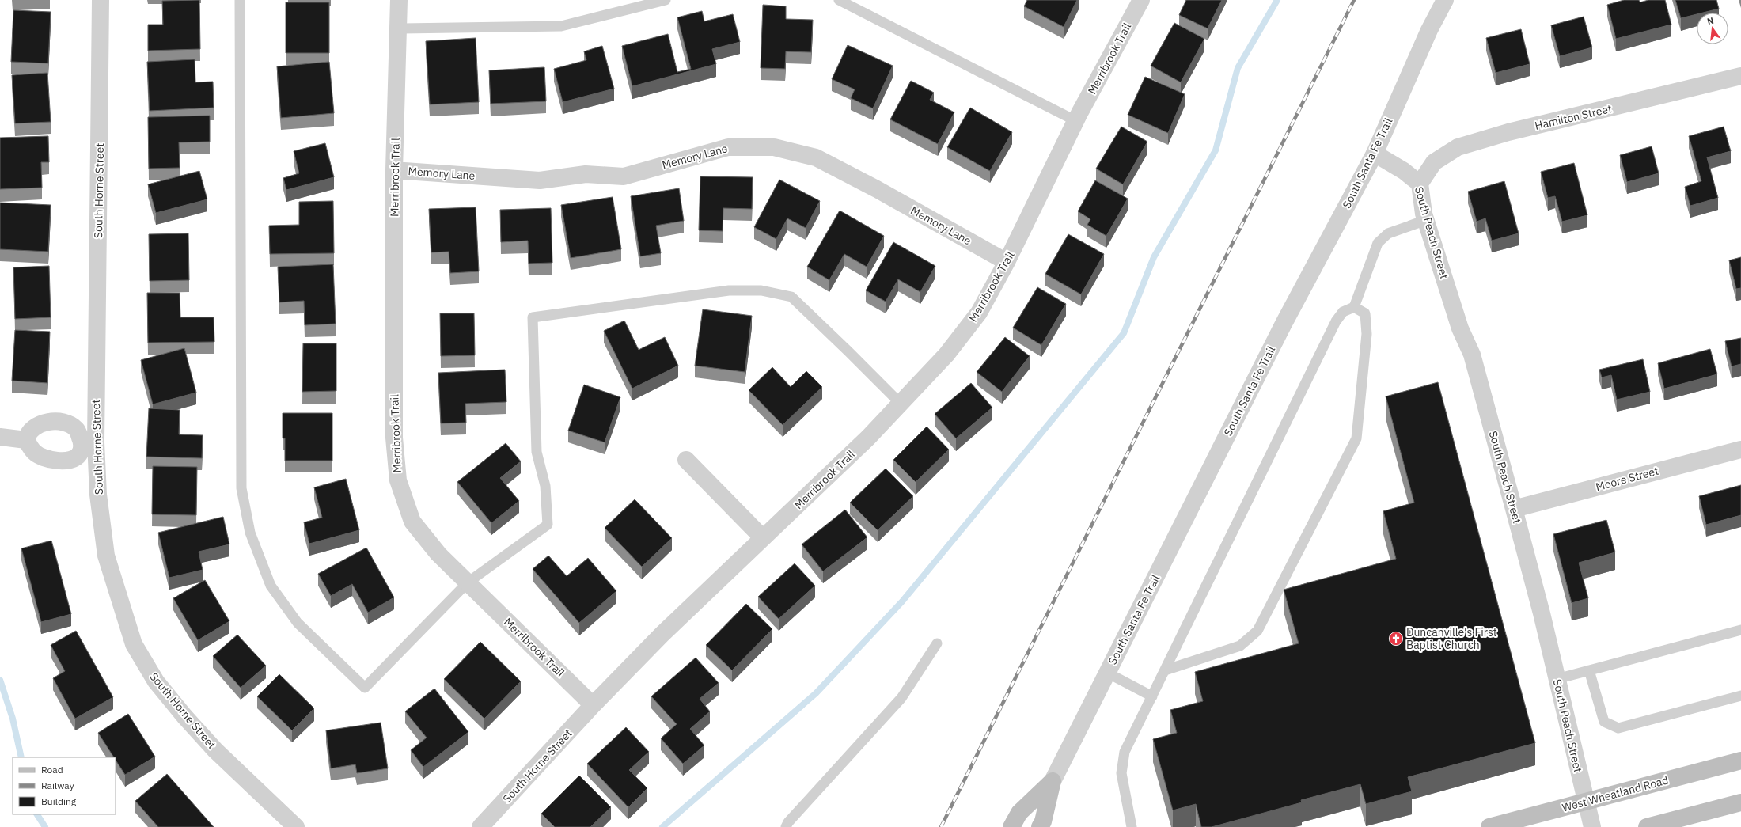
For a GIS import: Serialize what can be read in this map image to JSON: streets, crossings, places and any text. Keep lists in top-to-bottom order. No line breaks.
{"streets":{"main road":["South Santa Fe Trail","West Wheatland Road"],"street":["Merribrook Trail","Hamilton Street","Memory Lane","South Horne Street","South Peach Street","Moore Street"]},"crossings":[["Merribrook Trail","Memory Lane"],["Merribrook Trail","South Horne Street"],["Hamilton Street","South Peach Street"],["South Santa Fe Trail","South Peach Street"],["South Peach Street","Moore Street"],["South Peach Street","West Wheatland Road"]],"places":{"church":["Duncanville's First Baptist Church"]},"legend":["Road","Railway","Building"],"north":"top"}
